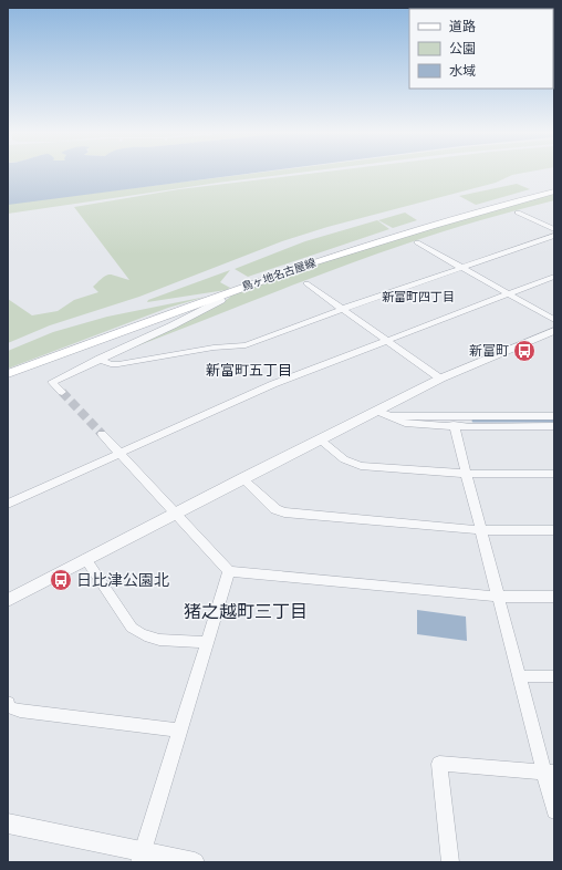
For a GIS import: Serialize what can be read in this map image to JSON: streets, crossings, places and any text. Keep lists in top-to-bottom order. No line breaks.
{"streets":{"main road":["鳥ヶ地名古屋線"]},"districts":["新富町四丁目","新富町五丁目","猪之越町三丁目"],"places":{"bus stop":["新富町","日比津公園北"]},"legend":["道路","公園","水域"]}
